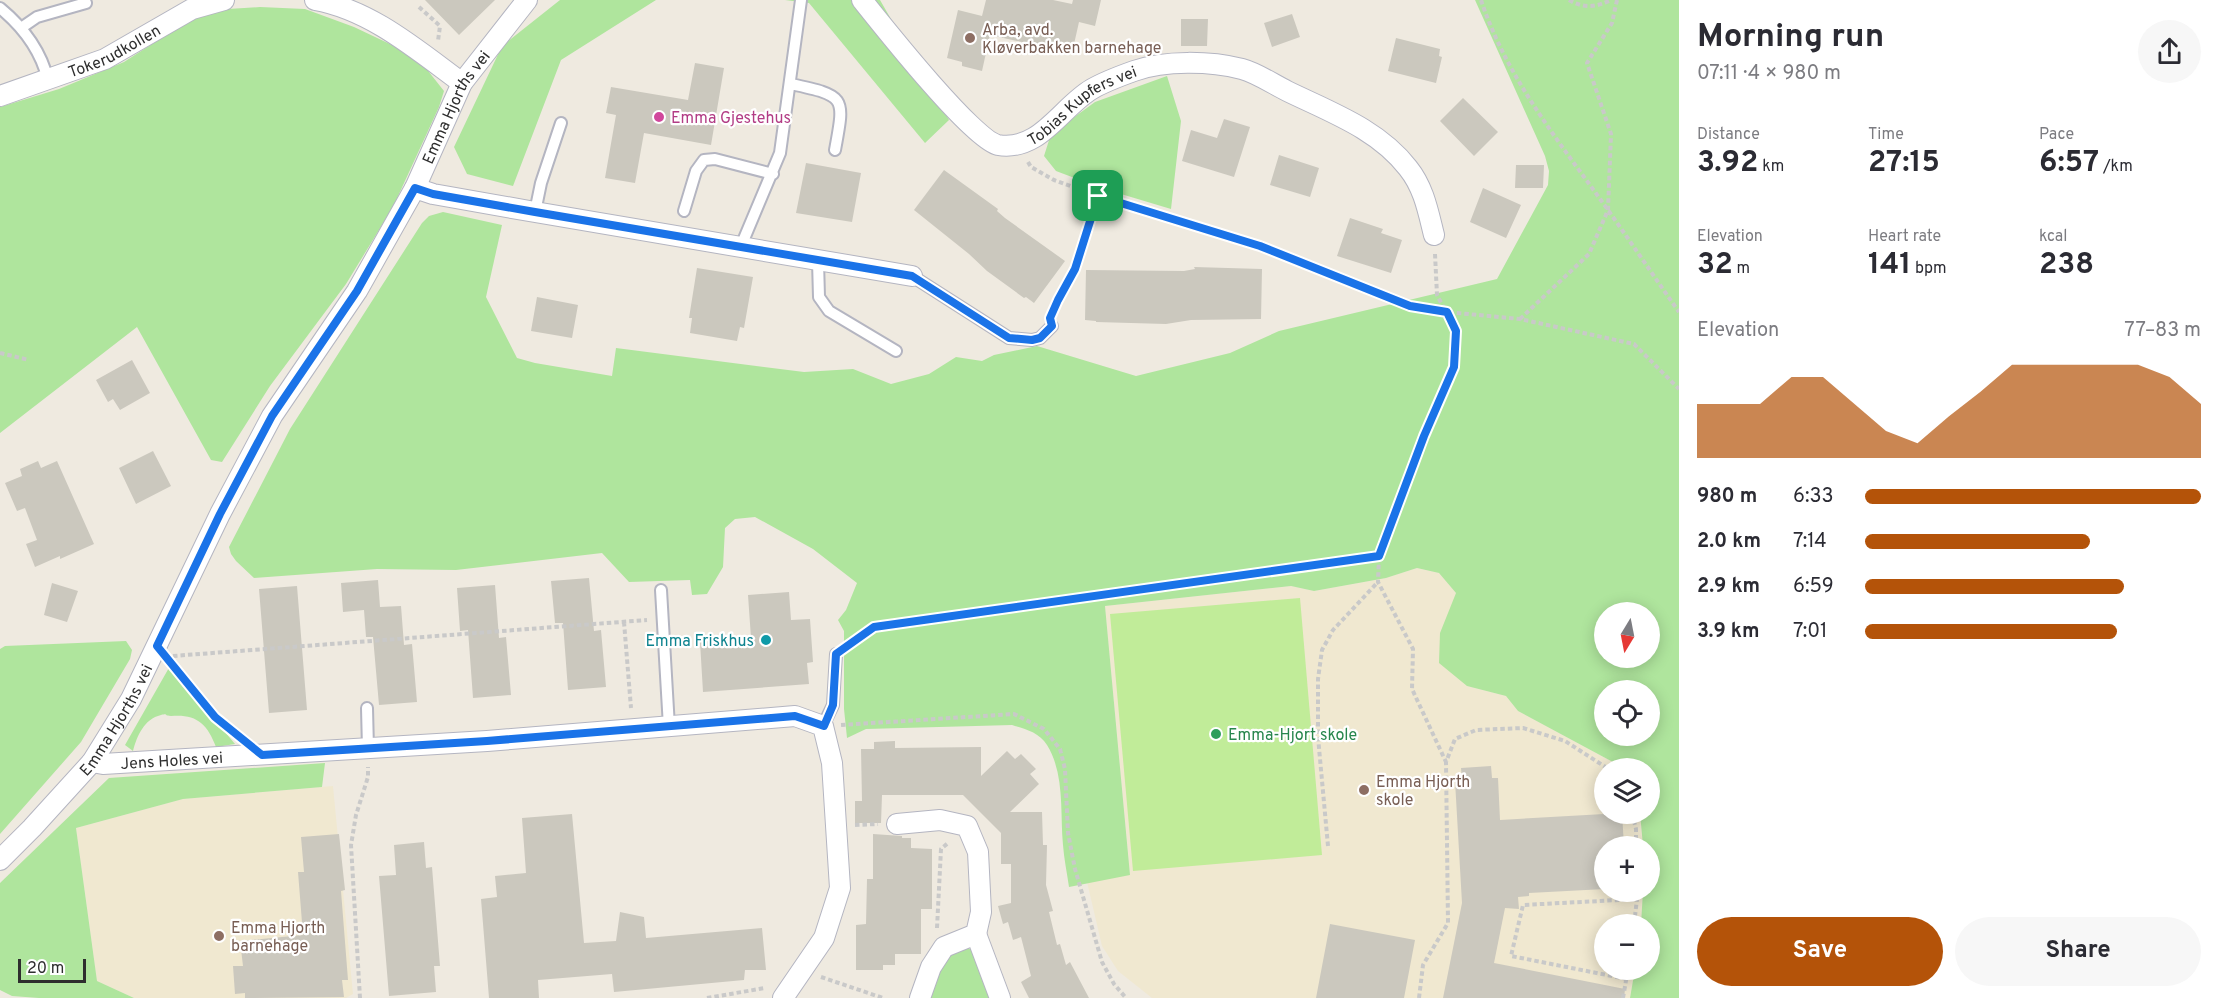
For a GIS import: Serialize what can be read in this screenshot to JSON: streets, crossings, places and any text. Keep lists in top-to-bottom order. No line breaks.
{"streets":{"street":["Tokerudkollen","Tobias Kupfers vei","Emma Hjorths vei","Jens Holes vei"]},"crossings":[["Emma Hjorths vei","Jens Holes vei"]],"places":["Arba, avd. Kløverbakken barnehage","Emma Gjestehus","Emma Friskhus","Emma-Hjort skole","Emma Hjorth skole","Emma Hjorth barnehage"],"scale_bar":"20 m","north":"bottom","page":{"heading":["Morning run","07:11 · 4 × 980 m"],"stats":[["Distance","3.92 km"],["Time","27:15"],["Pace","6:57 /km"],["Elevation","32 m"],["Heart rate","141 bpm"],["kcal","238"]],"chart":["Elevation","77–83 m"],"list":[{"name":"980 m","note":"6:33"},{"name":"2.0 km","note":"7:14"},{"name":"2.9 km","note":"6:59"},{"name":"3.9 km","note":"7:01"}],"map_buttons":["+","−"],"buttons":["Save","Share"],"scale":"20 m"}}
